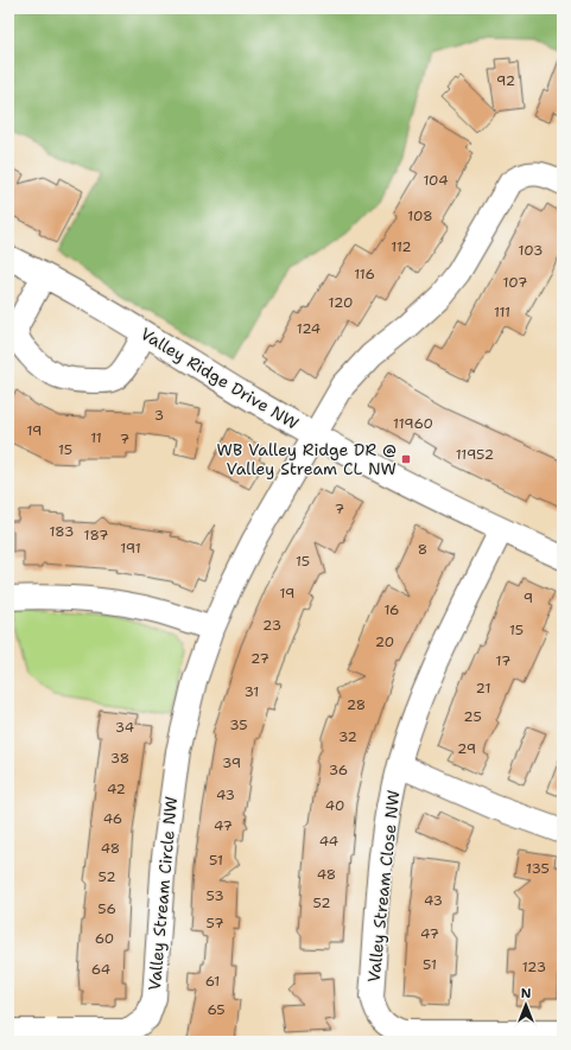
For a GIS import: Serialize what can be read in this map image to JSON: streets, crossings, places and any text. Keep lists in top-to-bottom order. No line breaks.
{"streets":{"street":["Valley Ridge Drive NW","Valley Stream Close NW","Valley Stream Circle NW"]},"crossings":[["Valley Ridge Drive NW","Valley Stream Close NW"],["Valley Ridge Drive NW","Valley Stream Circle NW"]],"places":{"transit":["WB Valley Ridge DR @ Valley Stream CL NW"]},"house_numbers":["92","104","108","112","103","116","107","120","111","124","3","11960","19","11","7","15","11952","7","183","187","191","8","15","19","9","16","23","15","20","27","17","21","31","28","25","35","34","32","29","38","39","36","42","43","40","46","47","44","48","51","135","48","52","53","43","52","56","57","47","60","51","123","64","61","65"],"north":"top"}
